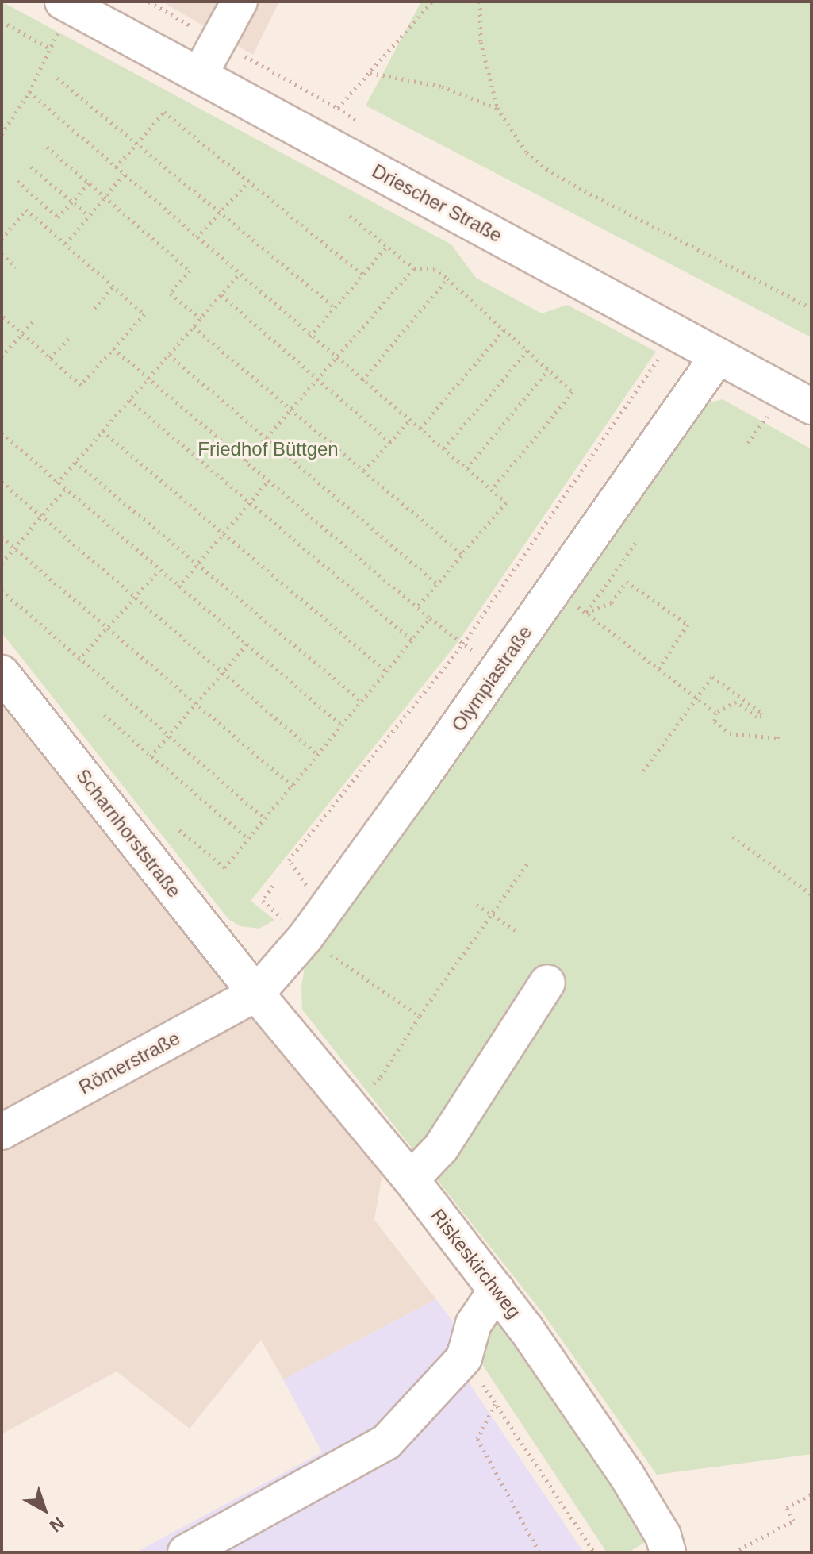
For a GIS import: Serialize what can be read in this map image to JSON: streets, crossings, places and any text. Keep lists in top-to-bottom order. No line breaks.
{"streets":{"street":["Driescher Straße","Olympiastraße","Scharnhorststraße","Römerstraße","Riskeskirchweg"]},"crossings":[["Driescher Straße","Olympiastraße"],["Olympiastraße","Scharnhorststraße"],["Olympiastraße","Römerstraße"],["Olympiastraße","Riskeskirchweg"],["Scharnhorststraße","Römerstraße"],["Scharnhorststraße","Riskeskirchweg"],["Römerstraße","Riskeskirchweg"]],"parks":["Friedhof Büttgen"],"north":"bottom right"}
